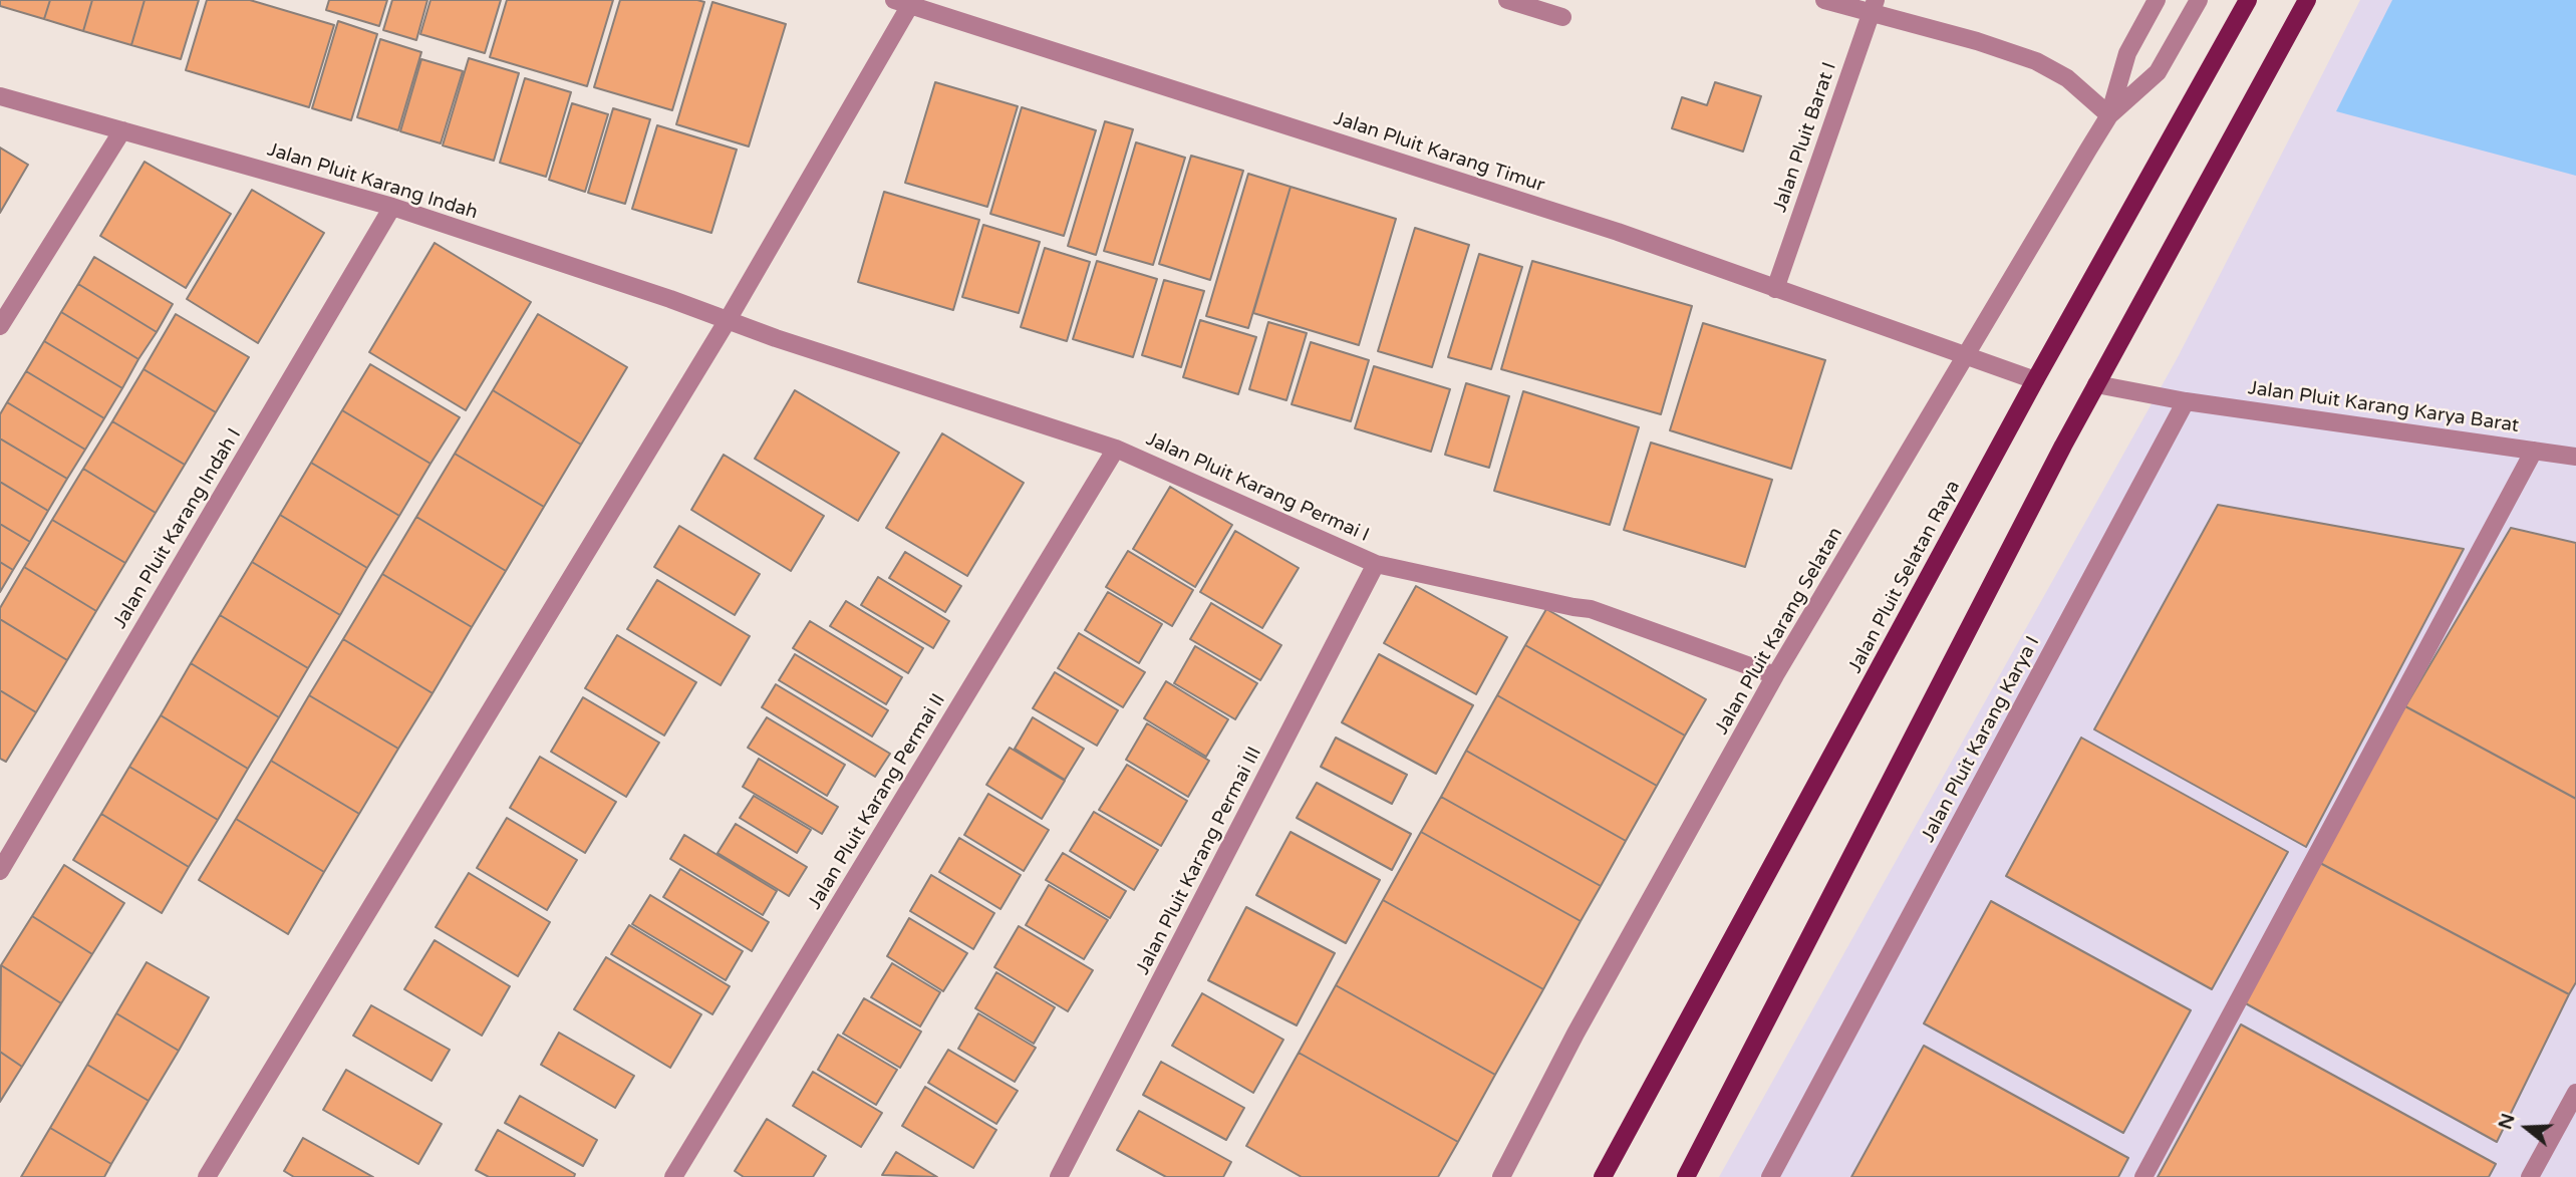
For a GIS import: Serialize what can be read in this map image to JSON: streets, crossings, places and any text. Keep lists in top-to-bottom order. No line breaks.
{"streets":{"main road":["Jalan Pluit Selatan Raya"],"street":["Jalan Pluit Barat I","Jalan Pluit Karang Timur","Jalan Pluit Karang Indah","Jalan Pluit Karang Karya Barat","Jalan Pluit Karang Permai I","Jalan Pluit Karang Indah I","Jalan Pluit Karang Selatan","Jalan Pluit Karang Karya I","Jalan Pluit Karang Permai II","Jalan Pluit Karang Permai III"]},"crossings":[["Jalan Pluit Barat I","Jalan Pluit Karang Timur"],["Jalan Pluit Karang Timur","Jalan Pluit Selatan Raya"],["Jalan Pluit Karang Timur","Jalan Pluit Karang Selatan"],["Jalan Pluit Karang Indah","Jalan Pluit Karang Permai I"],["Jalan Pluit Karang Indah","Jalan Pluit Karang Indah I"],["Jalan Pluit Karang Karya Barat","Jalan Pluit Karang Karya I"],["Jalan Pluit Karang Permai I","Jalan Pluit Karang Selatan"],["Jalan Pluit Karang Permai I","Jalan Pluit Karang Permai II"],["Jalan Pluit Karang Permai I","Jalan Pluit Karang Permai III"]],"north":"left"}
